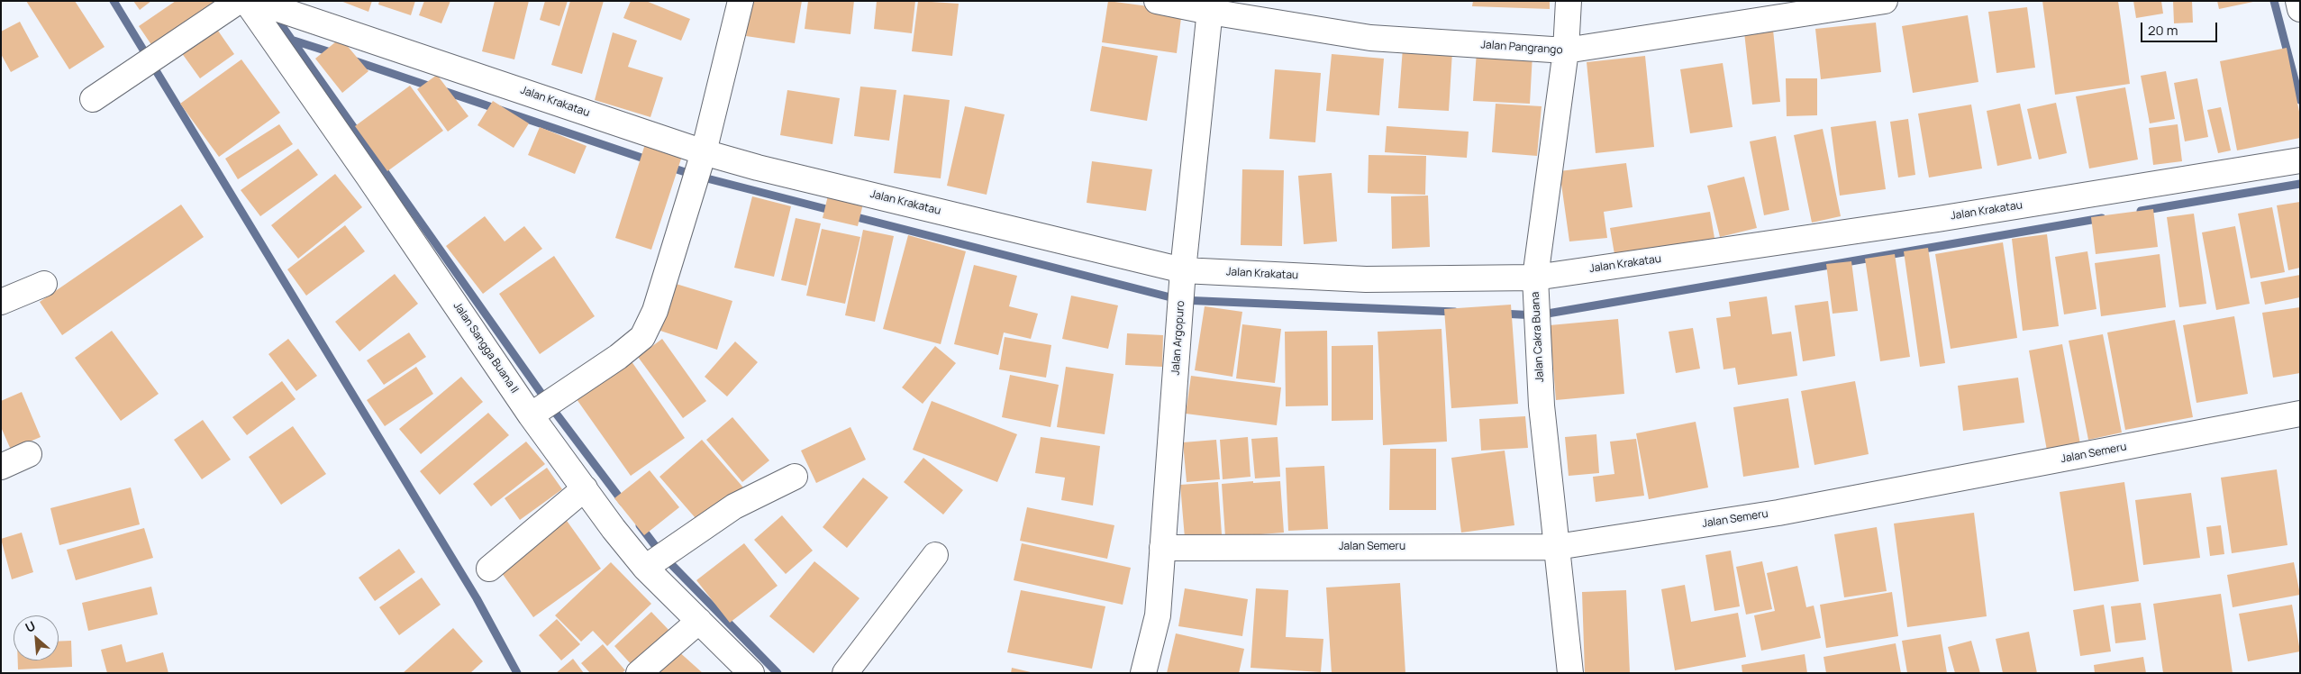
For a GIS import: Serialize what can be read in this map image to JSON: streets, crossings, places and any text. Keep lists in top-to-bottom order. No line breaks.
{"streets":{"street":["Jalan Pangrango","Jalan Krakatau","Jalan Cakra Buana","Jalan Argopuro","Jalan Sangga Buana II","Jalan Semeru"]},"crossings":[["Jalan Pangrango","Jalan Cakra Buana"],["Jalan Pangrango","Jalan Argopuro"],["Jalan Krakatau","Jalan Cakra Buana"],["Jalan Krakatau","Jalan Argopuro"],["Jalan Cakra Buana","Jalan Semeru"],["Jalan Argopuro","Jalan Semeru"]],"scale_bar":"20 m","north":"top left"}
